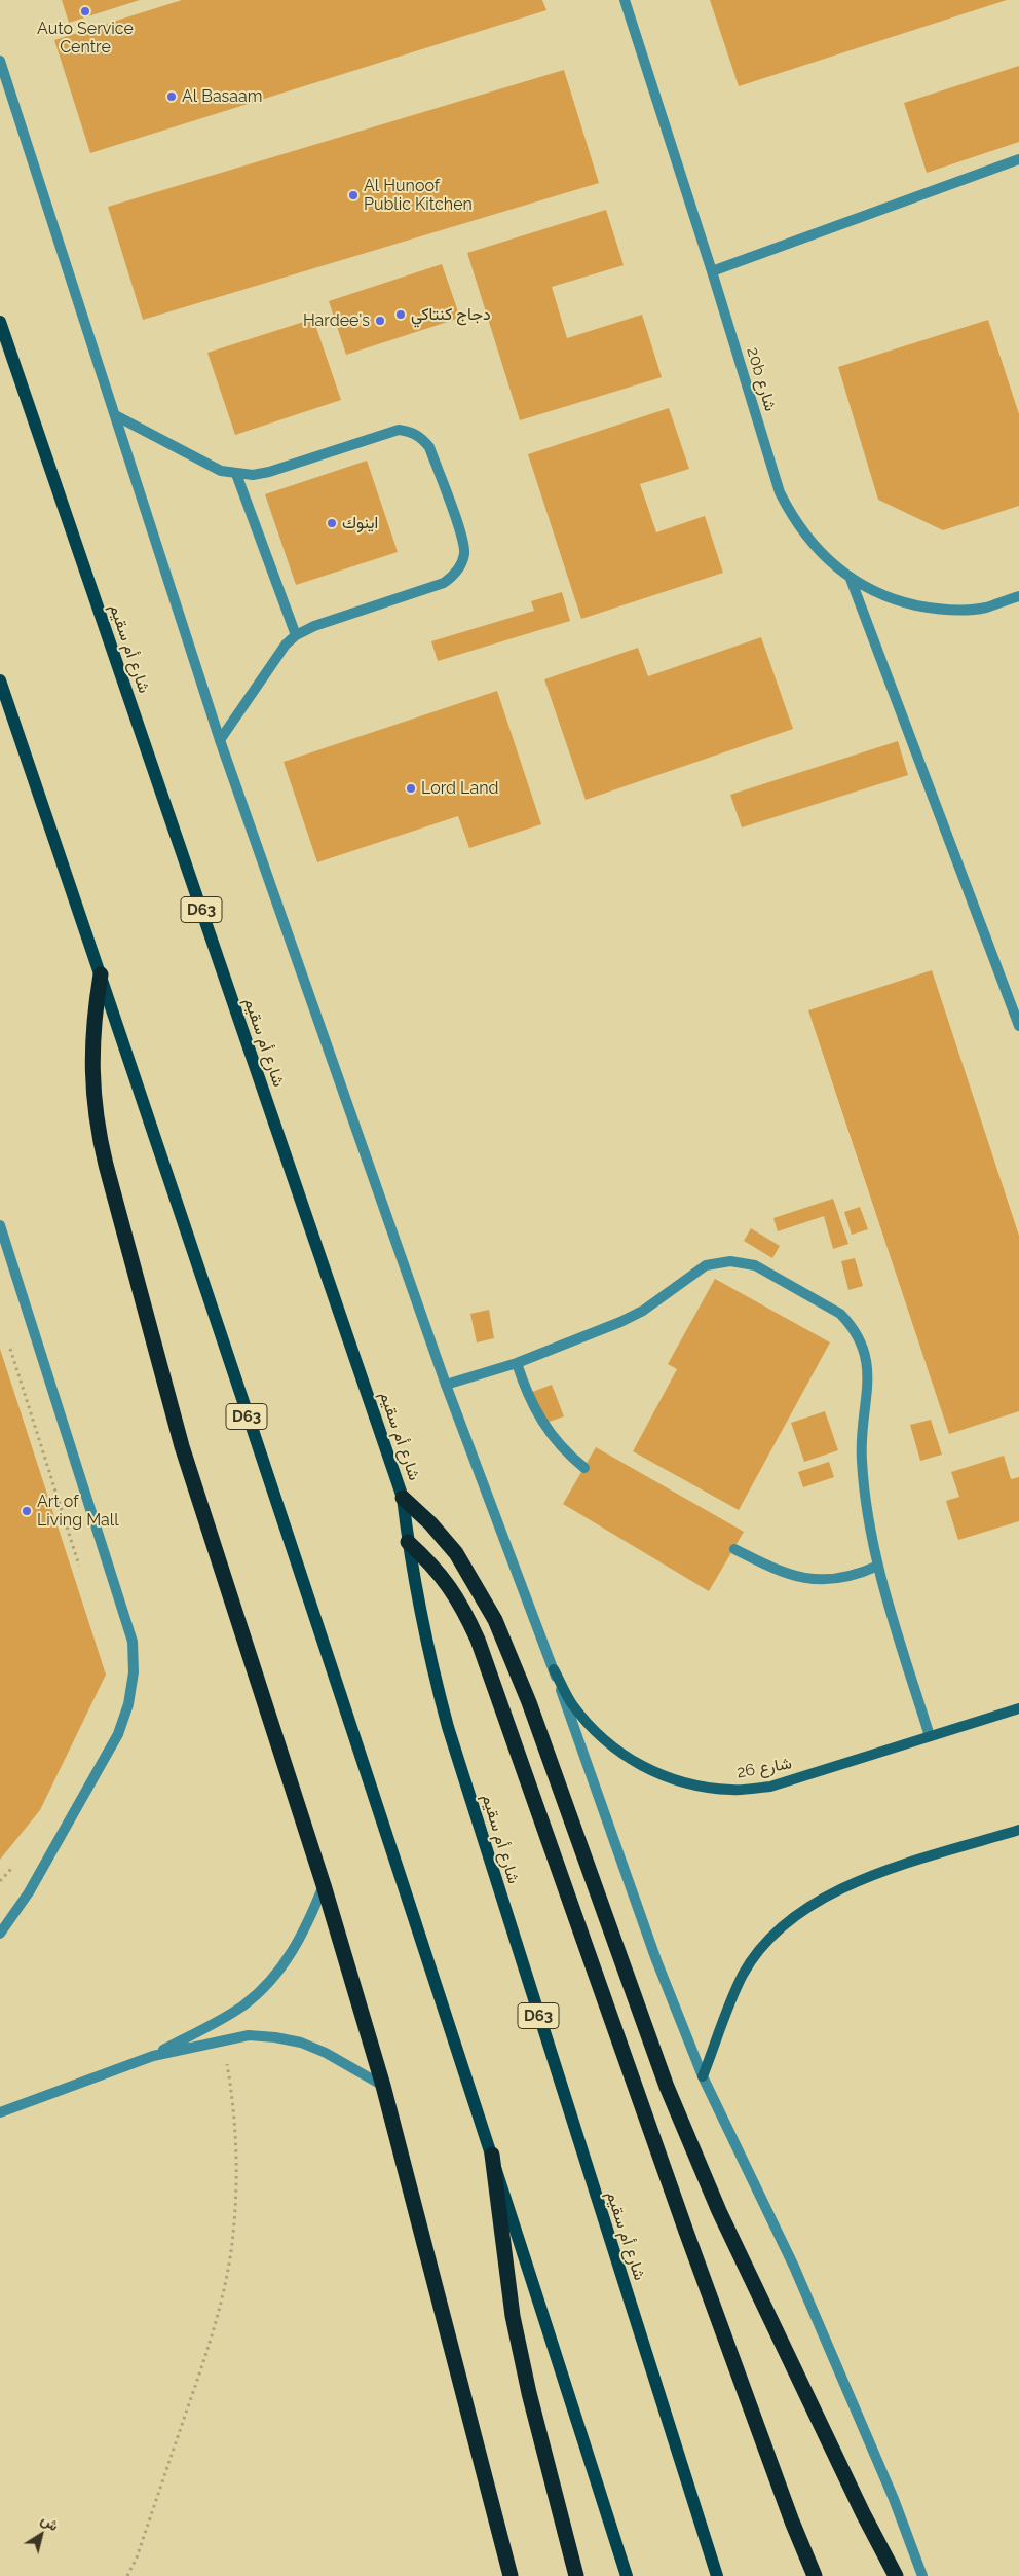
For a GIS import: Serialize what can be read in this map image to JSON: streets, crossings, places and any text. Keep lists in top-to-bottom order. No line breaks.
{"streets":{"main road":["شارع أم سقيم","D63","شارع 26"],"street":["20b شارع"]},"places":["Auto Service Centre","Al Basaam","Al Hunoof Public Kitchen","دجاج كنتاكي","Hardee's","اينوك","Lord Land","Art of Living Mall"],"north":"top right"}
